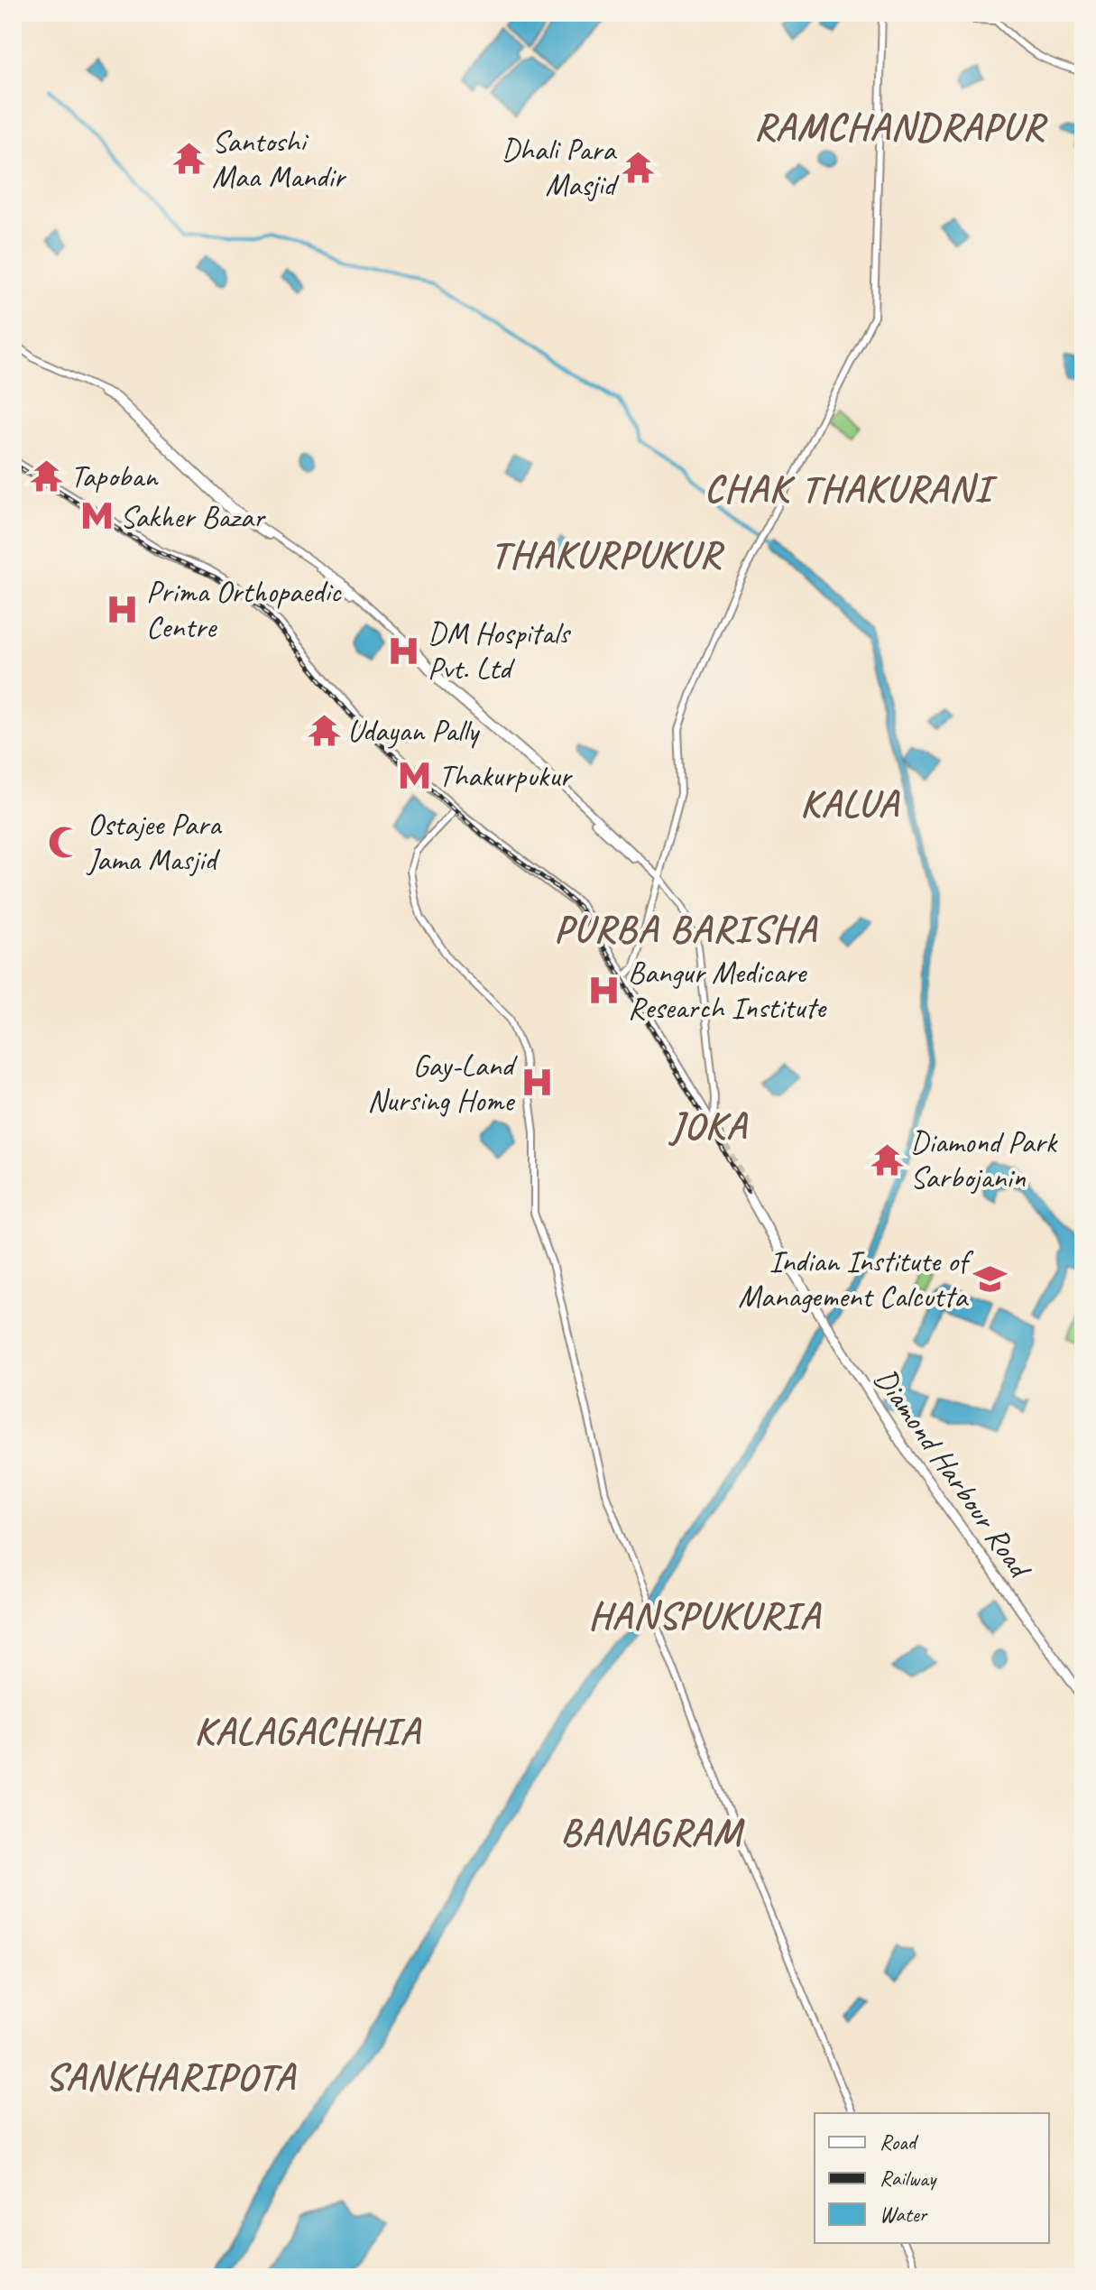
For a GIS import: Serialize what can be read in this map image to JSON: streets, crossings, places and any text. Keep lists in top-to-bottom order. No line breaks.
{"streets":{"highway":["Diamond Harbour Road"]},"districts":["RAMCHANDRAPUR","CHAK THAKURANI","THAKURPUKUR","KALUA","PURBA BARISHA","JOKA","HANSPUKURIA","KALAGACHHIA","BANAGRAM","SANKHARIPOTA"],"places":{"temple":["Santoshi Maa Mandir","Dhali Para Masjid","Tapoban","Udayan Pally","Diamond Park Sarbojanin"],"metro station":["Sakher Bazar","Thakurpukur"],"hospital":["Prima Orthopaedic Centre","DM Hospitals Pvt. Ltd","Bangur Medicare Research Institute","Gay-Land Nursing Home"],"mosque":["Ostajee Para Jama Masjid"],"school or university":["Indian Institute of Management Calcutta"]},"legend":["Road","Railway","Water"]}
